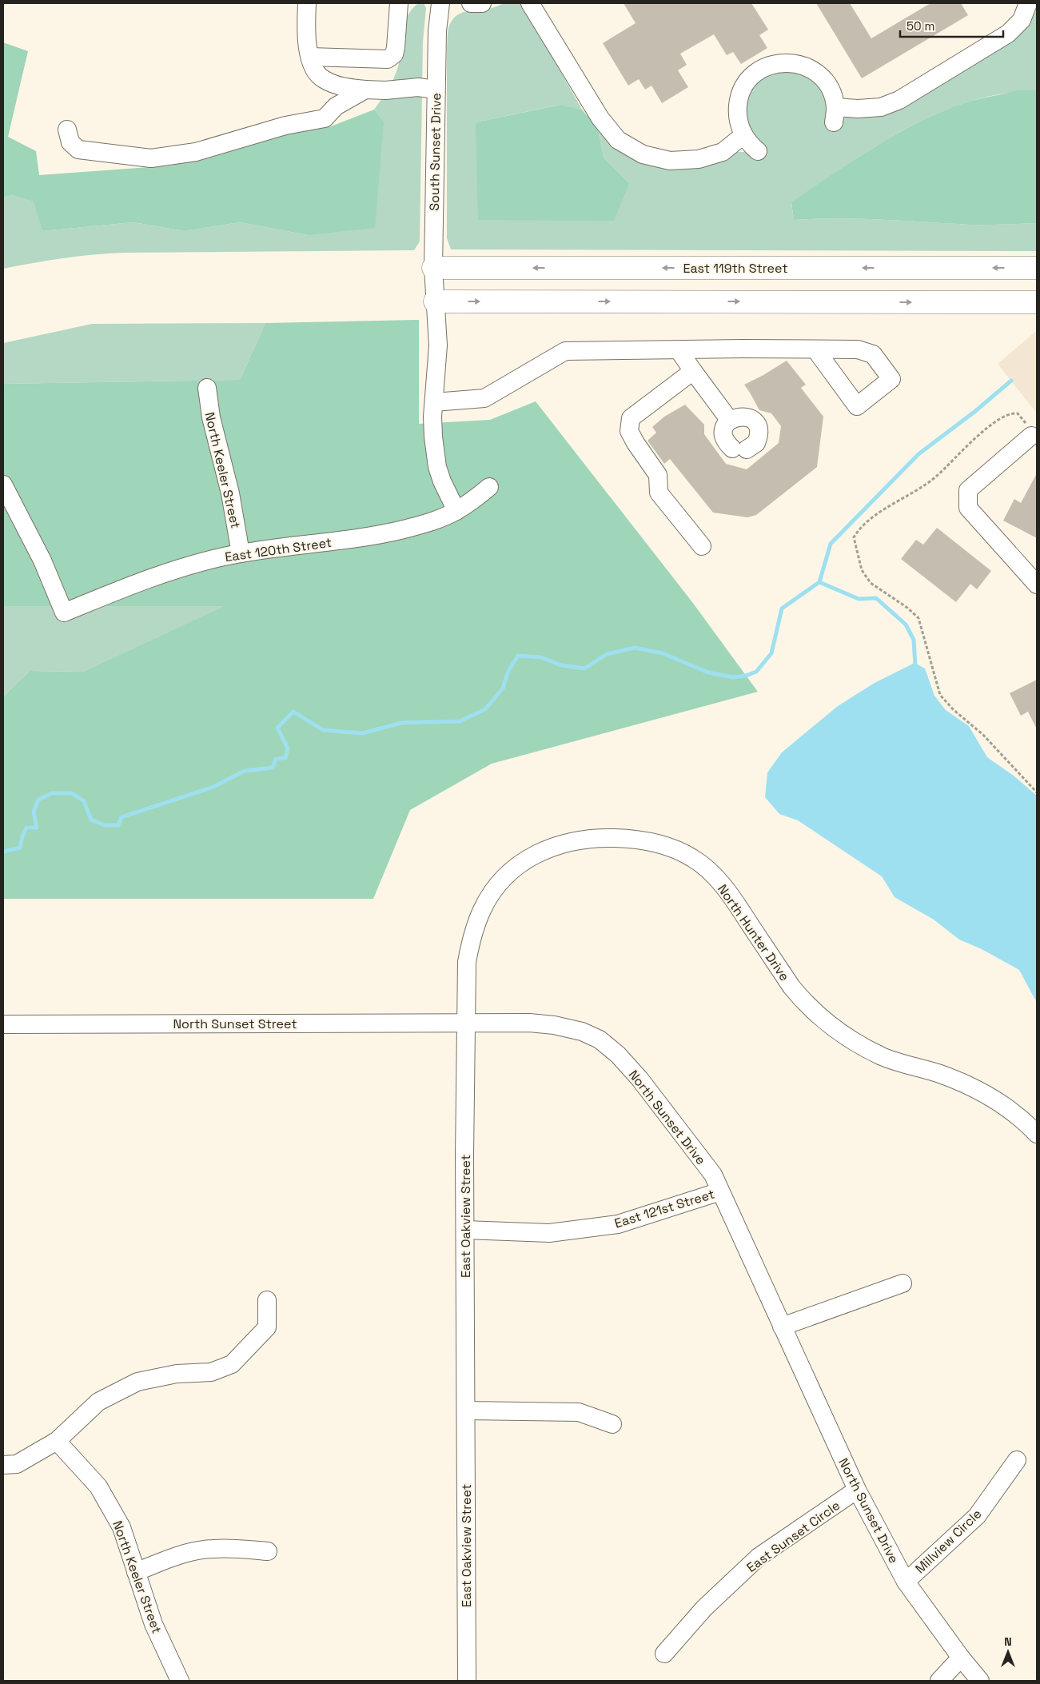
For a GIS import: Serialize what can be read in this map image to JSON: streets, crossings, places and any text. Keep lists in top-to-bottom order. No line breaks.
{"streets":{"main road":["East 119th Street"],"street":["South Sunset Drive","North Keeler Street","East 120th Street","North Hunter Drive","North Sunset Street","North Sunset Drive","East 121st Street","East Oakview Street","East Sunset Circle","Millview Circle"]},"crossings":[["South Sunset Drive","East 119th Street"],["South Sunset Drive","East 120th Street"],["North Keeler Street","East 120th Street"],["North Hunter Drive","North Sunset Street"],["North Hunter Drive","North Sunset Drive"],["North Hunter Drive","East Oakview Street"],["North Sunset Street","North Sunset Drive"],["North Sunset Street","East Oakview Street"],["North Sunset Drive","East 121st Street"],["North Sunset Drive","East Oakview Street"],["North Sunset Drive","East Sunset Circle"],["North Sunset Drive","Millview Circle"],["East 121st Street","East Oakview Street"]],"scale_bar":"50 m","north":"top"}
